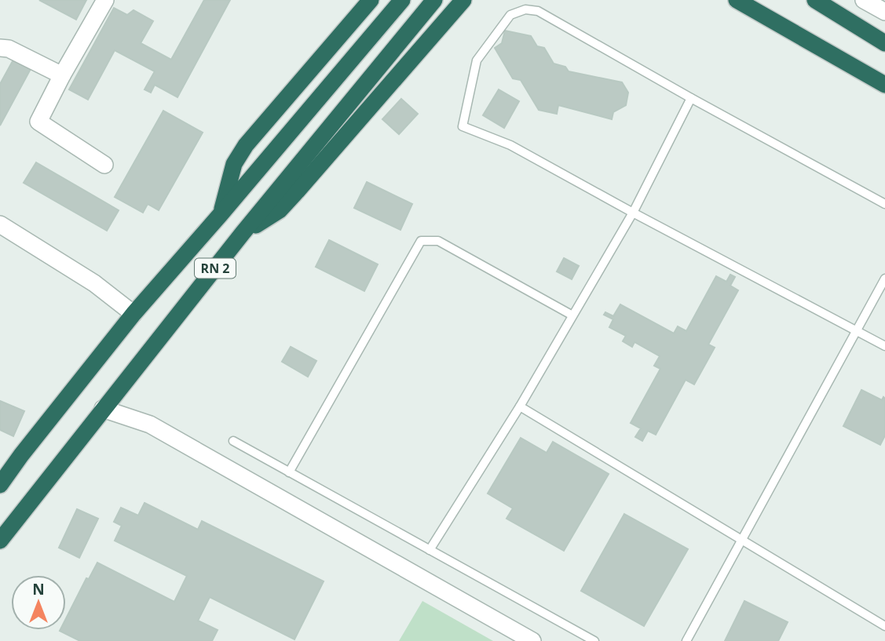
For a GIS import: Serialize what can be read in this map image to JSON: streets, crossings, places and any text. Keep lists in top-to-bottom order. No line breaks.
{"streets":{"highway":["RN 2"]},"north":"top"}
